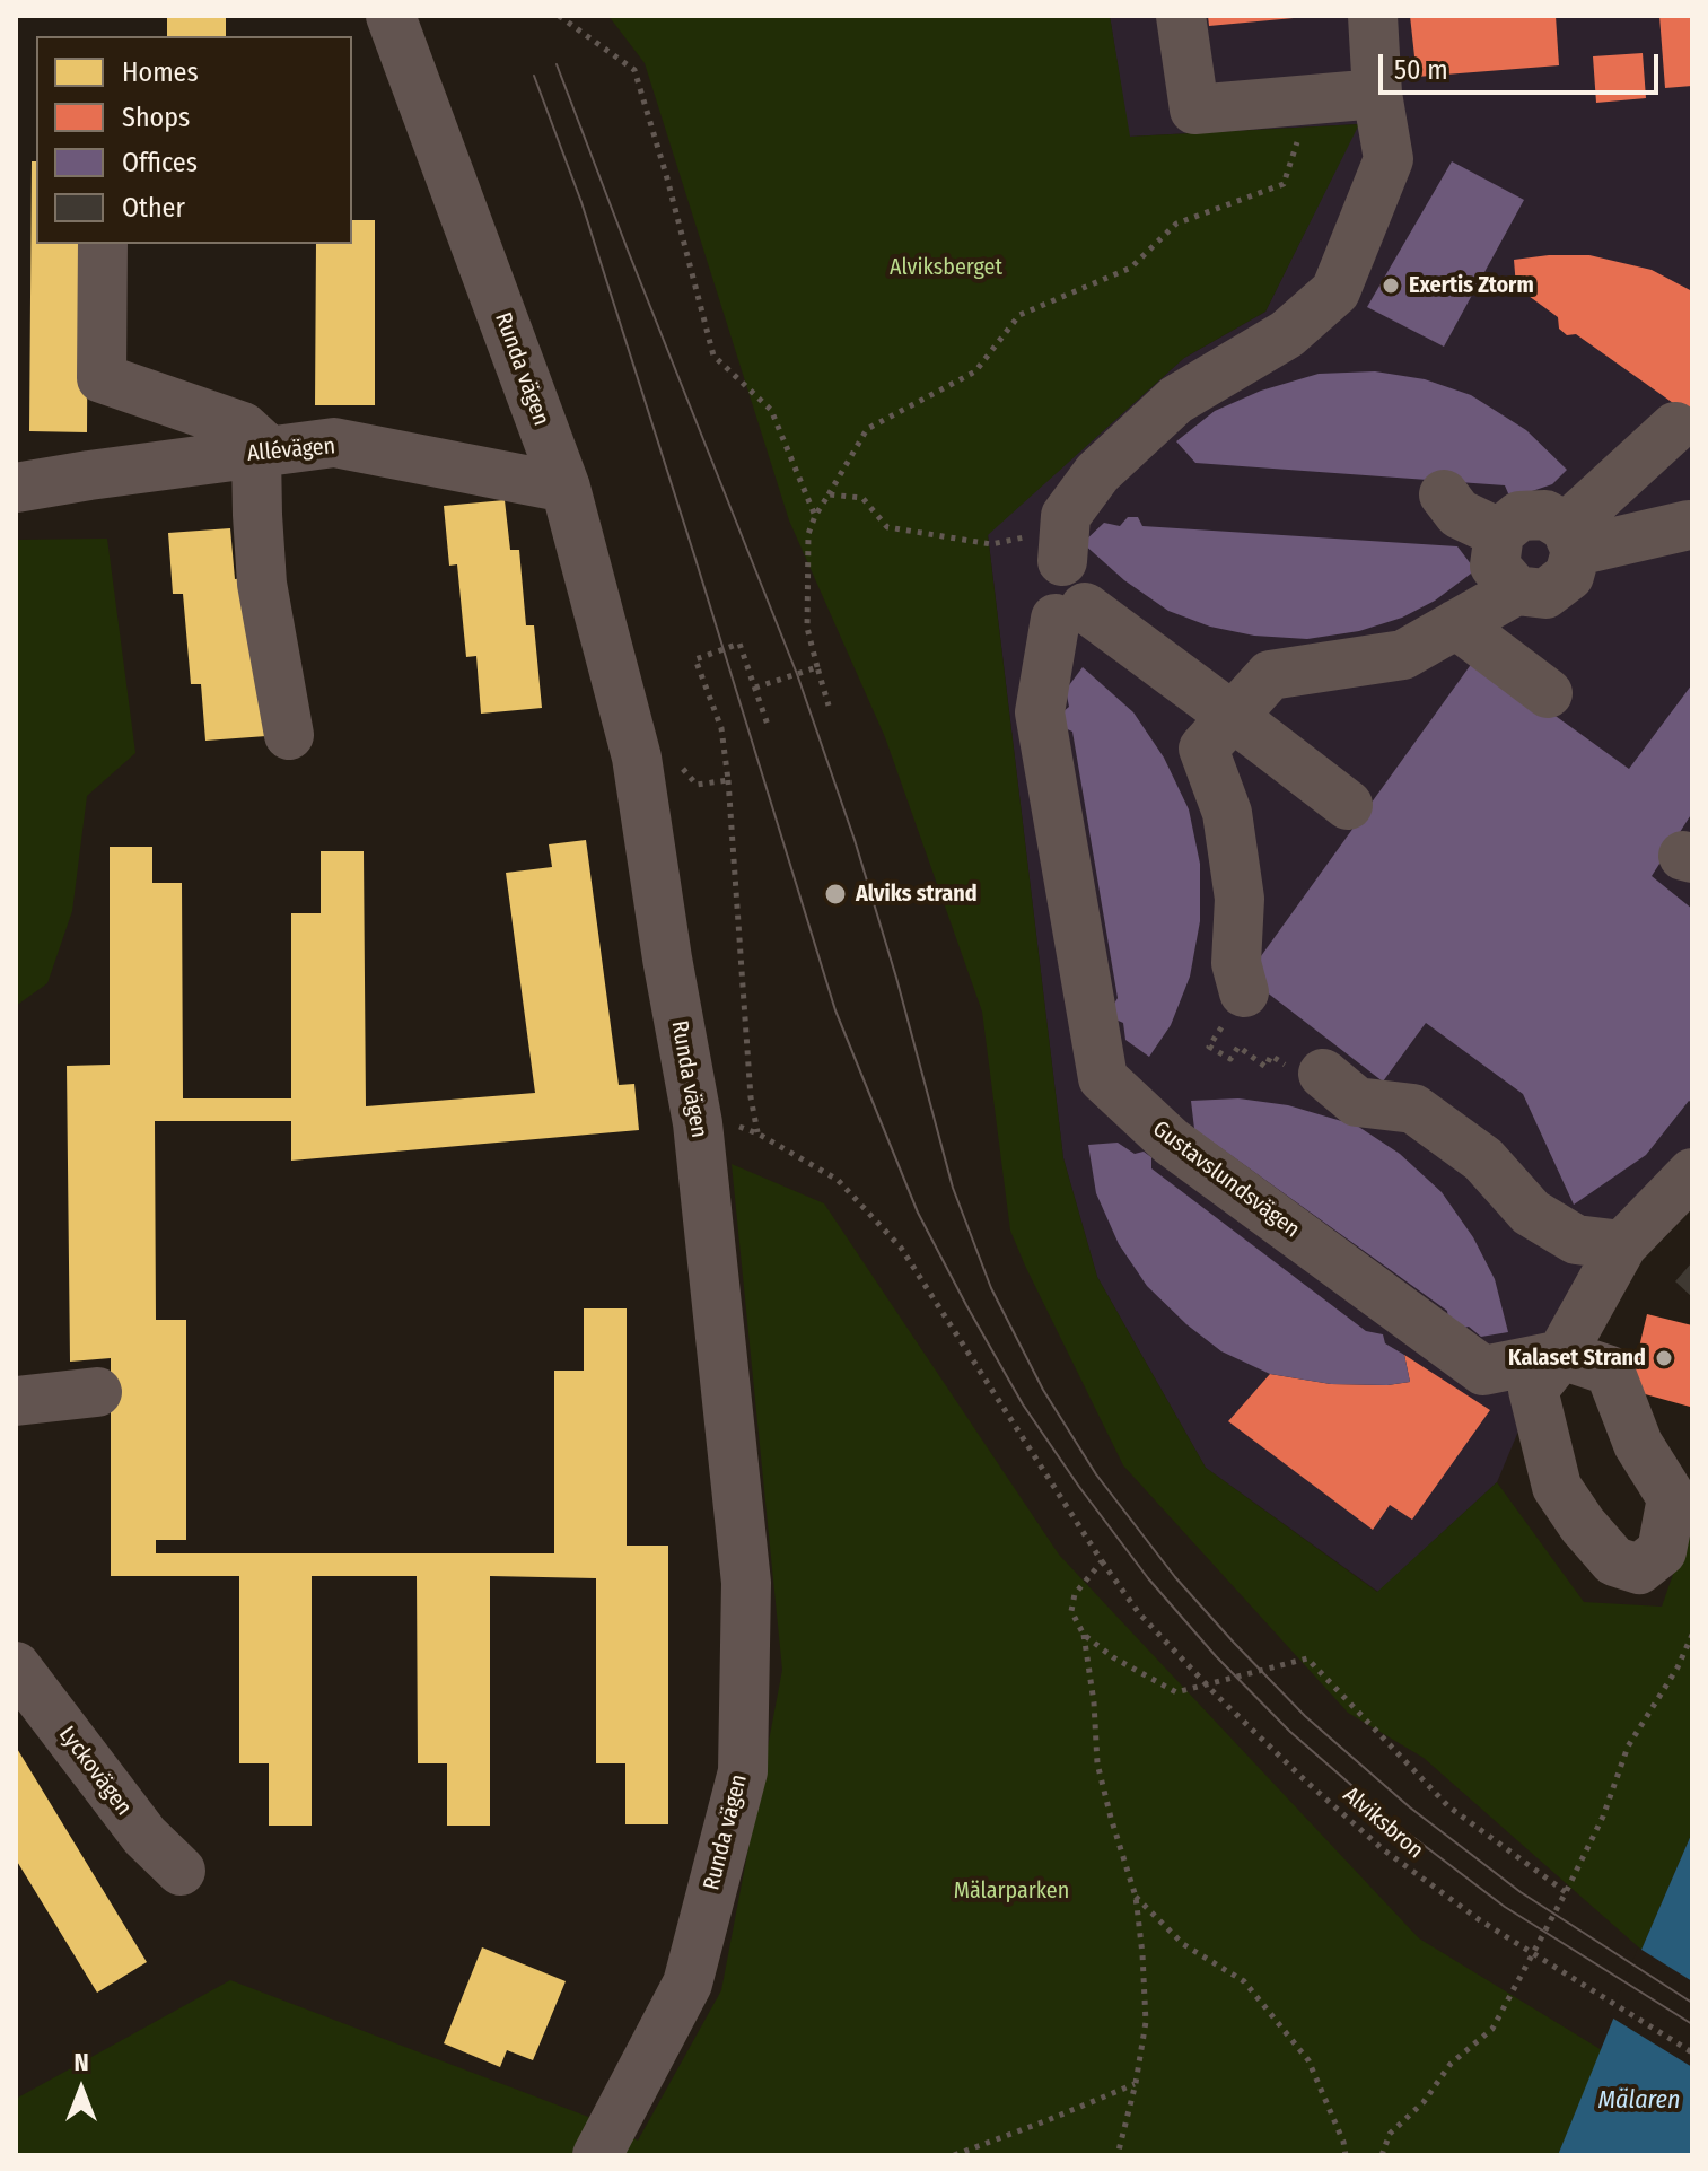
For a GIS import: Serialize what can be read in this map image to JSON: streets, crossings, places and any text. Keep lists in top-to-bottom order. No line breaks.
{"streets":{"street":["Runda vägen","Allévägen","Gustavslundsvägen","Lyckovägen"],"path":["Alviksbron"]},"crossings":[["Runda vägen","Allévägen"],["Runda vägen","Alviksbron"]],"water":["Mälaren"],"parks":["Alviksberget","Mälarparken"],"places":["Exertis Ztorm","Alviks strand","Kalaset Strand"],"legend":["Homes","Shops","Offices","Other"],"scale_bar":"50 m","north":"top"}
